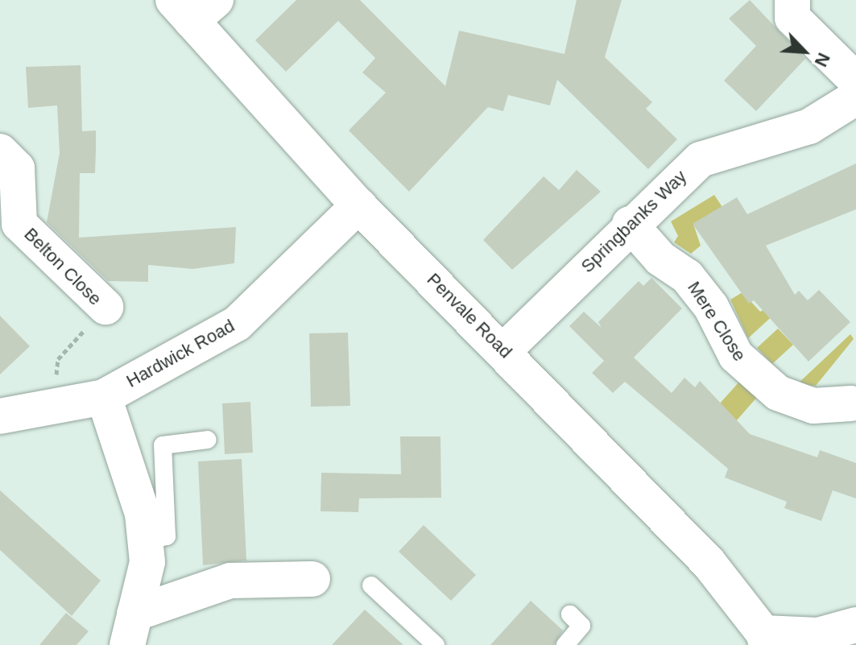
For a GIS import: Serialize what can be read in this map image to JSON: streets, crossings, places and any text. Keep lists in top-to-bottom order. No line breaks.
{"streets":{"street":["Springbanks Way","Belton Close","Penvale Road","Mere Close","Hardwick Road"]},"crossings":[["Springbanks Way","Penvale Road"],["Springbanks Way","Mere Close"],["Belton Close","Hardwick Road"],["Penvale Road","Hardwick Road"]],"north":"bottom right"}
